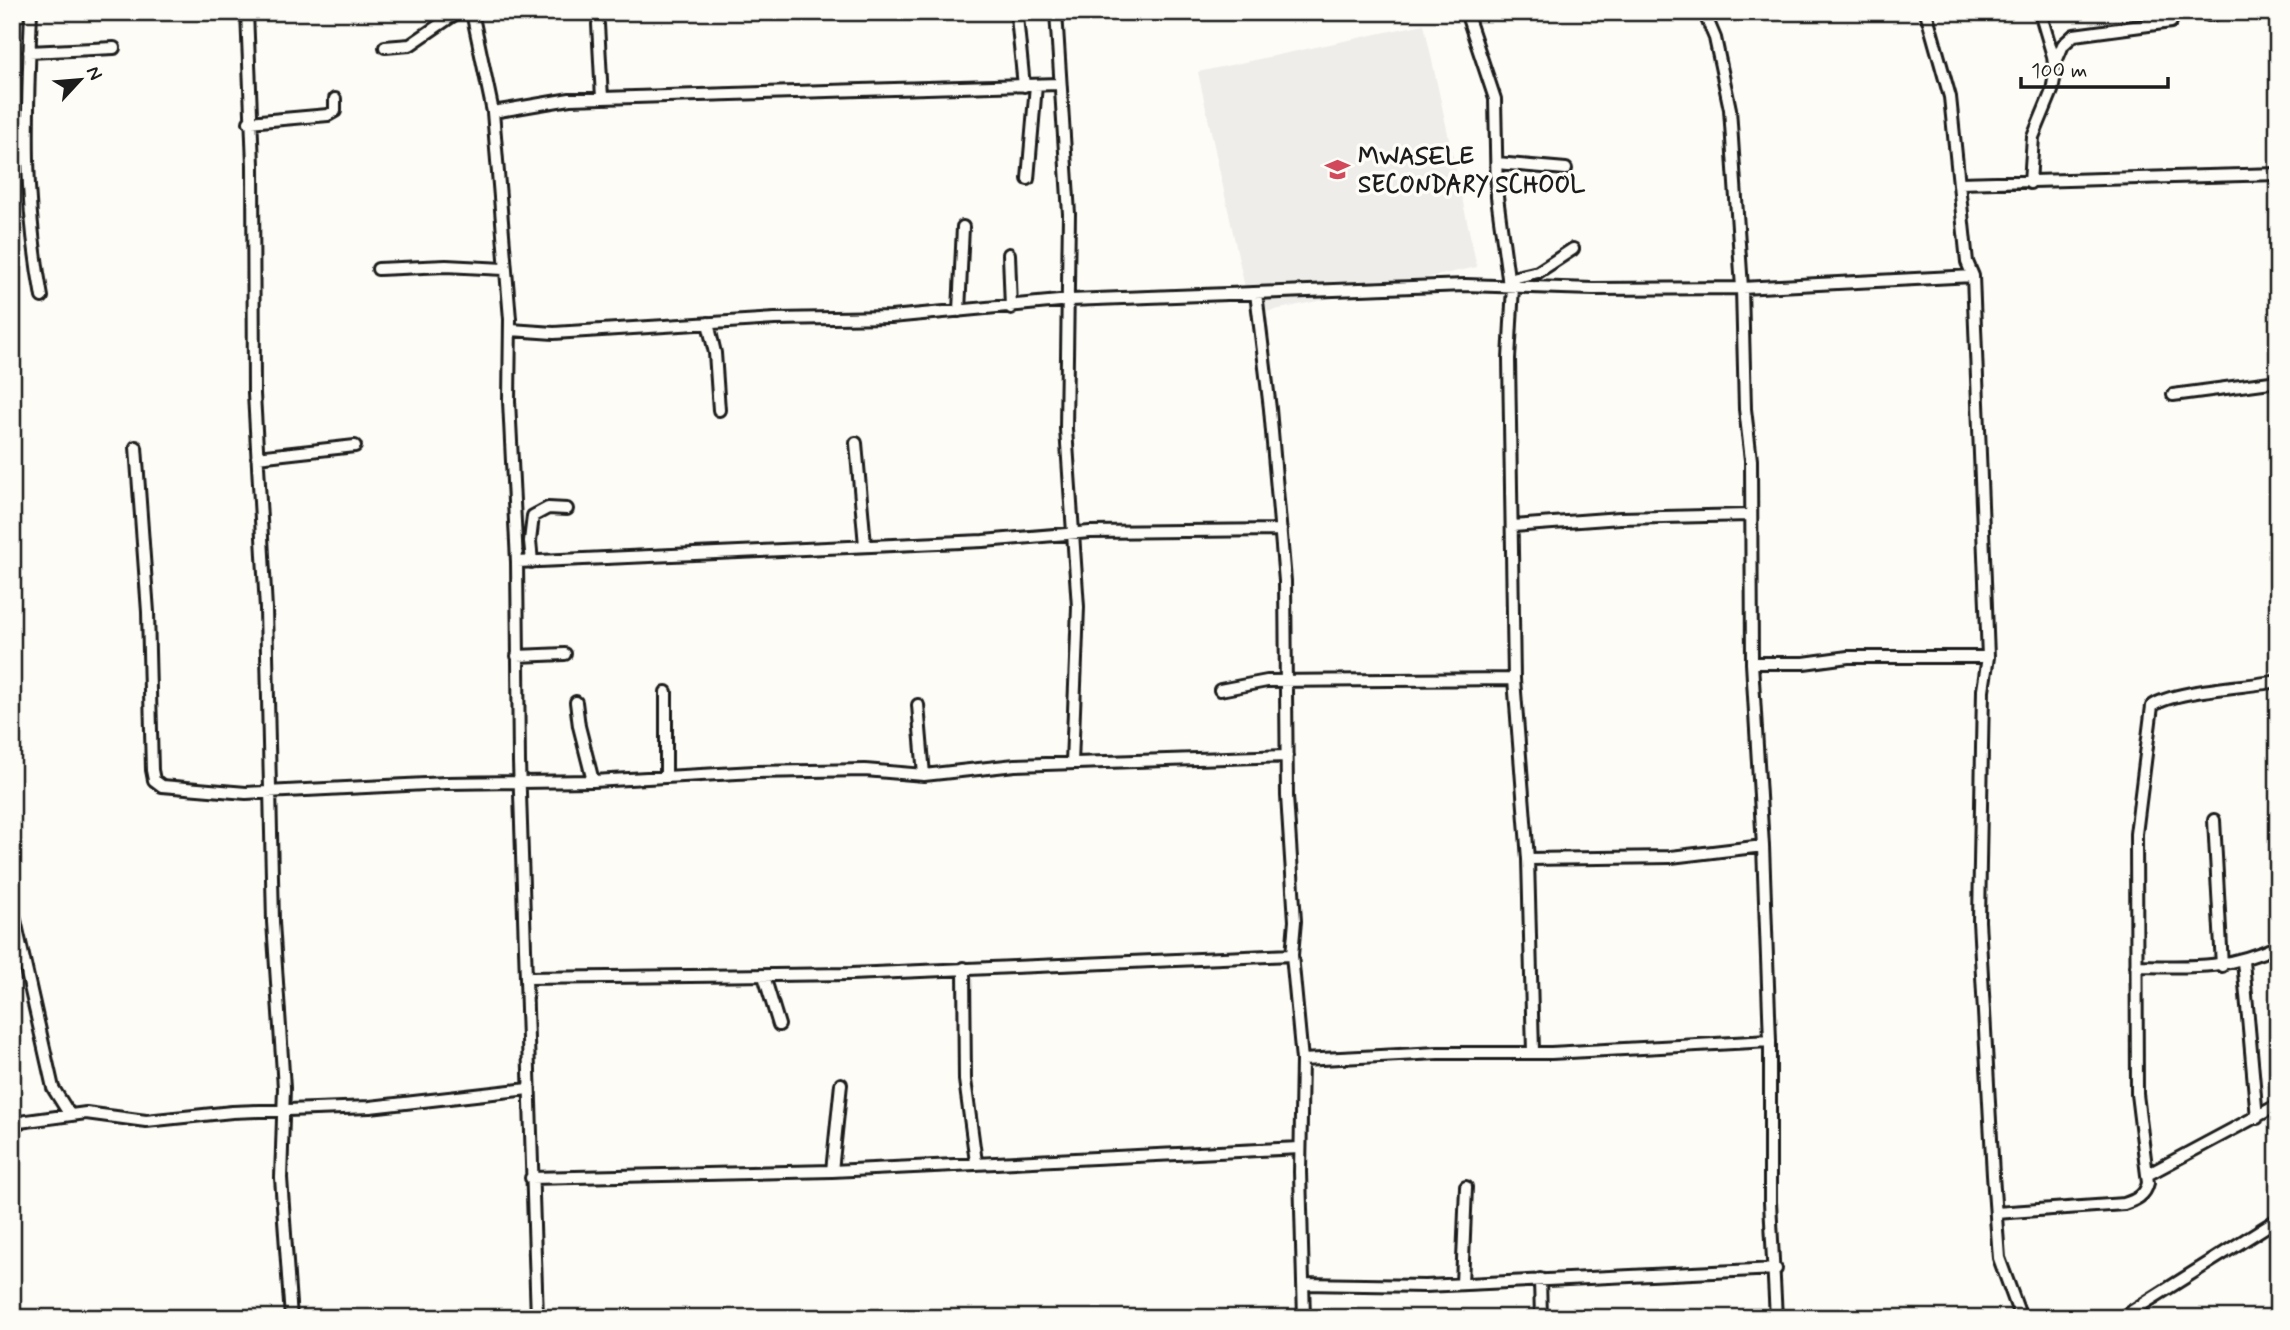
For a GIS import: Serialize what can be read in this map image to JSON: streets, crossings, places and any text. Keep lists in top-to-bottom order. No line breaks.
{"places":{"school or university":["MWASELE SECONDARY SCHOOL"]},"scale_bar":"100 m","north":"top right"}
